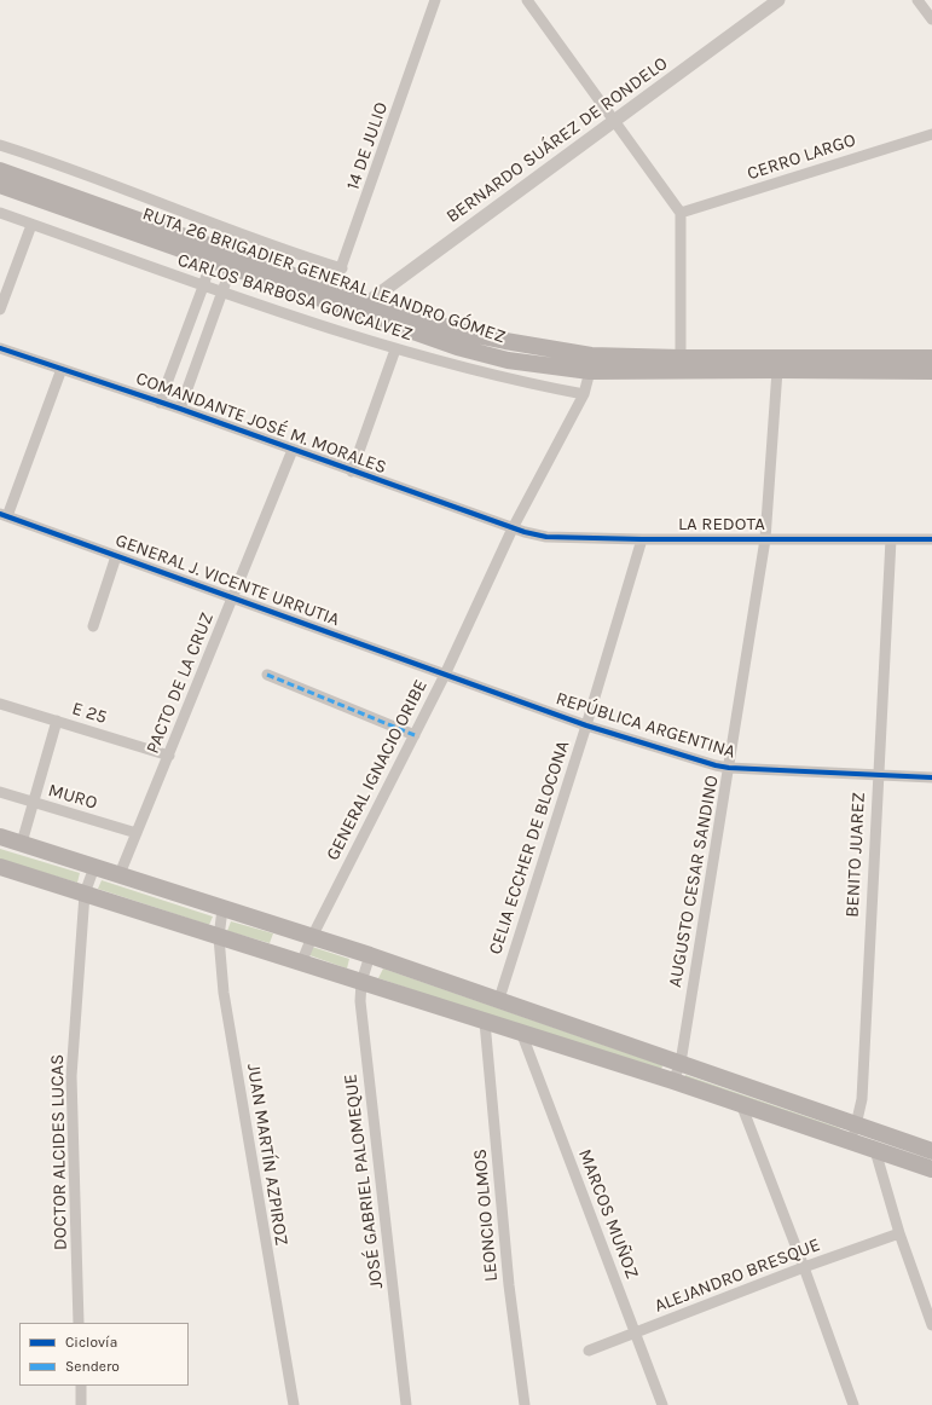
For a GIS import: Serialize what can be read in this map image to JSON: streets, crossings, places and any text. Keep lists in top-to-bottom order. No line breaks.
{"streets":{"main road":["RUTA 26 BRIGADIER GENERAL LEANDRO GÓMEZ"],"street":["BERNARDO SUÁREZ DE RONDELO","14 DE JULIO","CERRO LARGO","CARLOS BARBOSA GONCALVEZ","COMANDANTE JOSÉ M. MORALES","LA REDOTA","GENERAL J. VICENTE URRUTIA","PACTO DE LA CRUZ","E 25","REPÚBLICA ARGENTINA","GENERAL IGNACIO ORIBE","MURO","CELIA ECCHER DE BLOCONA","BENITO JUAREZ","AUGUSTO CESAR SANDINO","DOCTOR ALCIDES LUCAS","JUAN MARTÍN AZPIROZ","JOSÉ GABRIEL PALOMEQUE","MARCOS MUÑOZ","LEONCIO OLMOS","ALEJANDRO BRESQUE"]},"crossings":[["BERNARDO SUÁREZ DE RONDELO","RUTA 26 BRIGADIER GENERAL LEANDRO GÓMEZ"],["14 DE JULIO","RUTA 26 BRIGADIER GENERAL LEANDRO GÓMEZ"],["RUTA 26 BRIGADIER GENERAL LEANDRO GÓMEZ","GENERAL IGNACIO ORIBE"],["RUTA 26 BRIGADIER GENERAL LEANDRO GÓMEZ","AUGUSTO CESAR SANDINO"],["CARLOS BARBOSA GONCALVEZ","GENERAL IGNACIO ORIBE"],["COMANDANTE JOSÉ M. MORALES","LA REDOTA"],["COMANDANTE JOSÉ M. MORALES","PACTO DE LA CRUZ"],["COMANDANTE JOSÉ M. MORALES","GENERAL IGNACIO ORIBE"],["LA REDOTA","GENERAL IGNACIO ORIBE"],["LA REDOTA","CELIA ECCHER DE BLOCONA"],["LA REDOTA","BENITO JUAREZ"],["LA REDOTA","AUGUSTO CESAR SANDINO"],["GENERAL J. VICENTE URRUTIA","PACTO DE LA CRUZ"],["GENERAL J. VICENTE URRUTIA","REPÚBLICA ARGENTINA"],["GENERAL J. VICENTE URRUTIA","GENERAL IGNACIO ORIBE"],["PACTO DE LA CRUZ","E 25"],["PACTO DE LA CRUZ","MURO"],["REPÚBLICA ARGENTINA","GENERAL IGNACIO ORIBE"],["REPÚBLICA ARGENTINA","CELIA ECCHER DE BLOCONA"],["REPÚBLICA ARGENTINA","BENITO JUAREZ"],["REPÚBLICA ARGENTINA","AUGUSTO CESAR SANDINO"],["MARCOS MUÑOZ","ALEJANDRO BRESQUE"]],"legend":["Ciclovía","Sendero"]}
